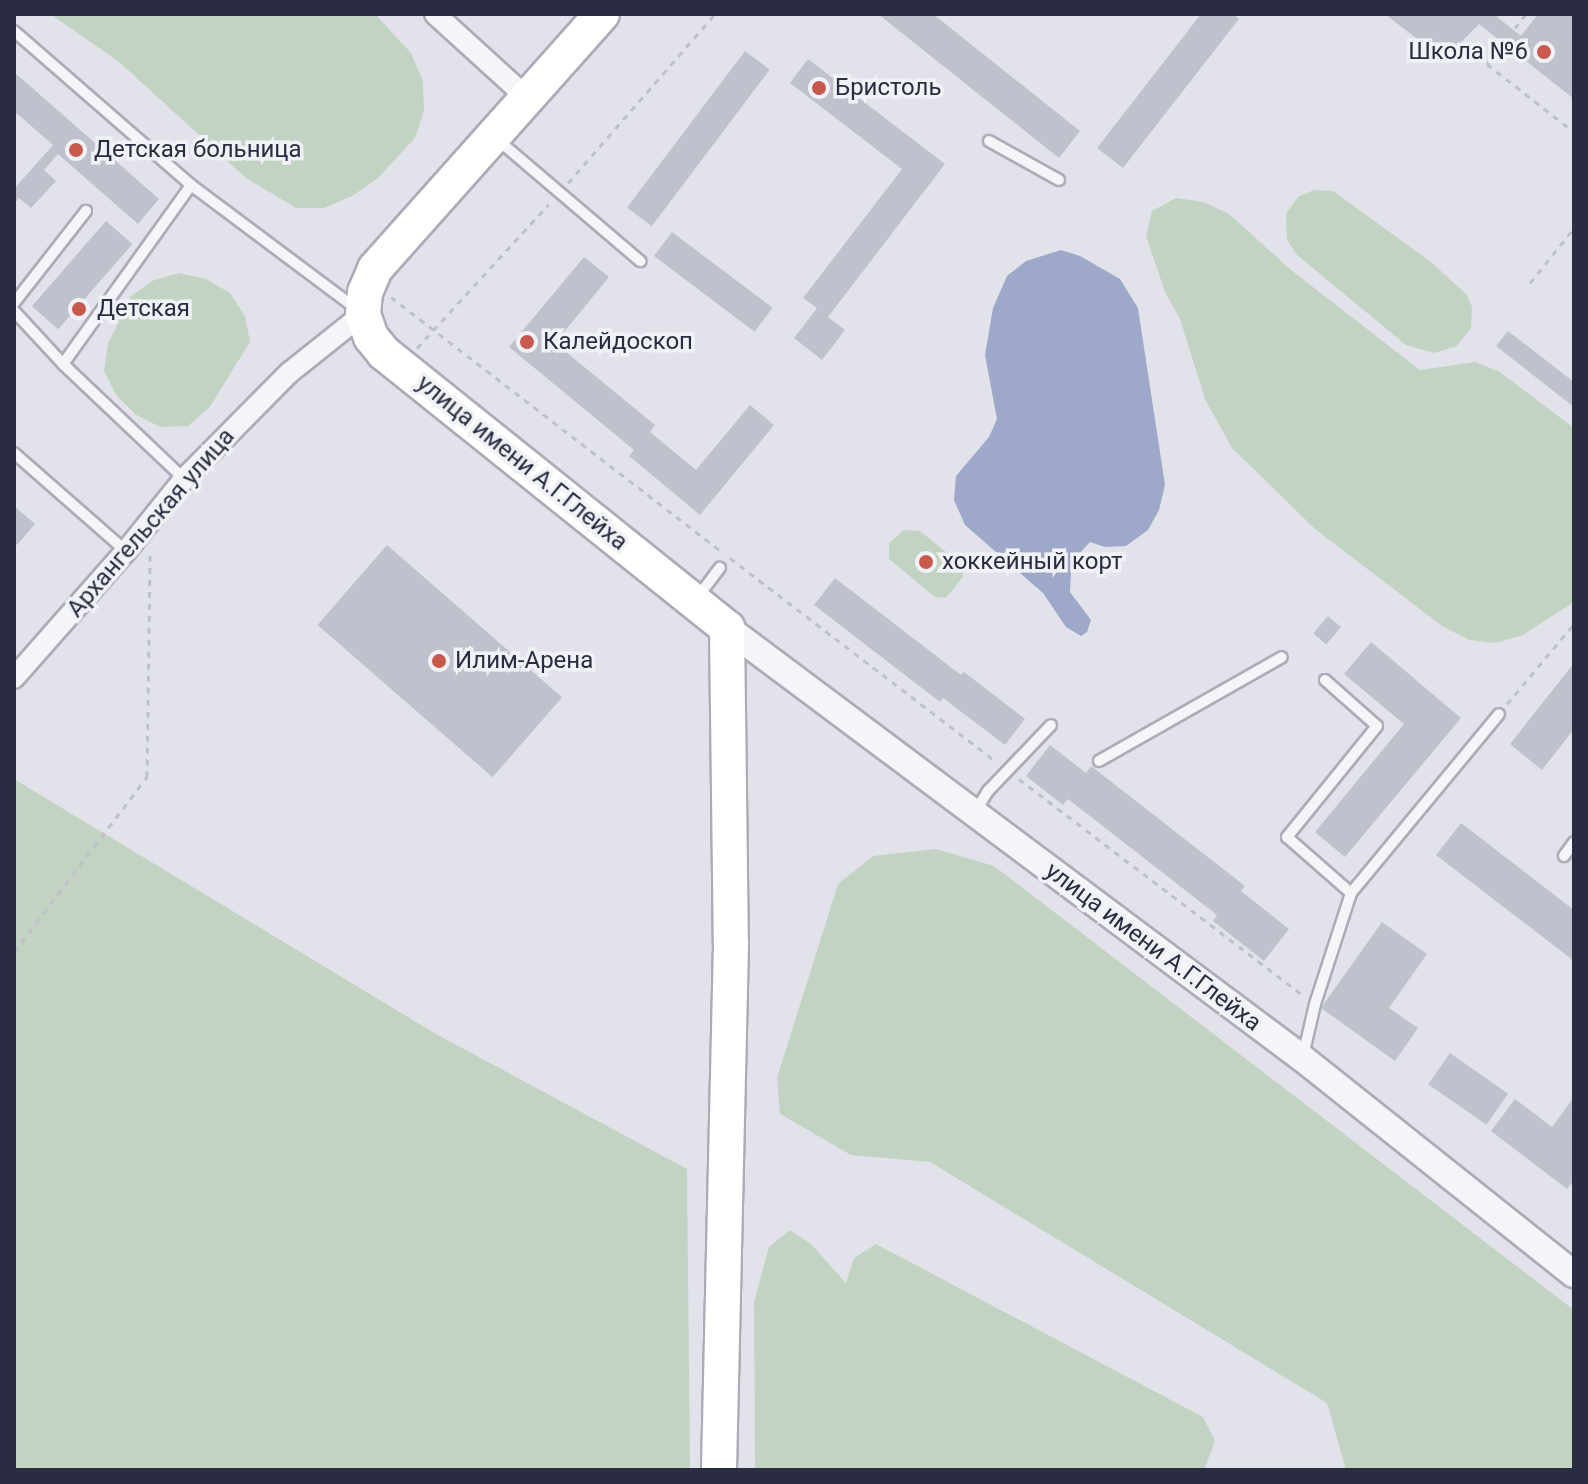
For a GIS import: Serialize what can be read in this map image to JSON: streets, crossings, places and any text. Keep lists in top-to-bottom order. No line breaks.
{"streets":{"main road":["улица имени А.Г.Глейха"],"street":["Архангельская улица"]},"crossings":[["улица имени А.Г.Глейха","Архангельская улица"]],"places":["Школа №6","Бристоль","Детская больница","Детская","Калейдоскоп","хоккейный корт","Илим-Арена"]}
